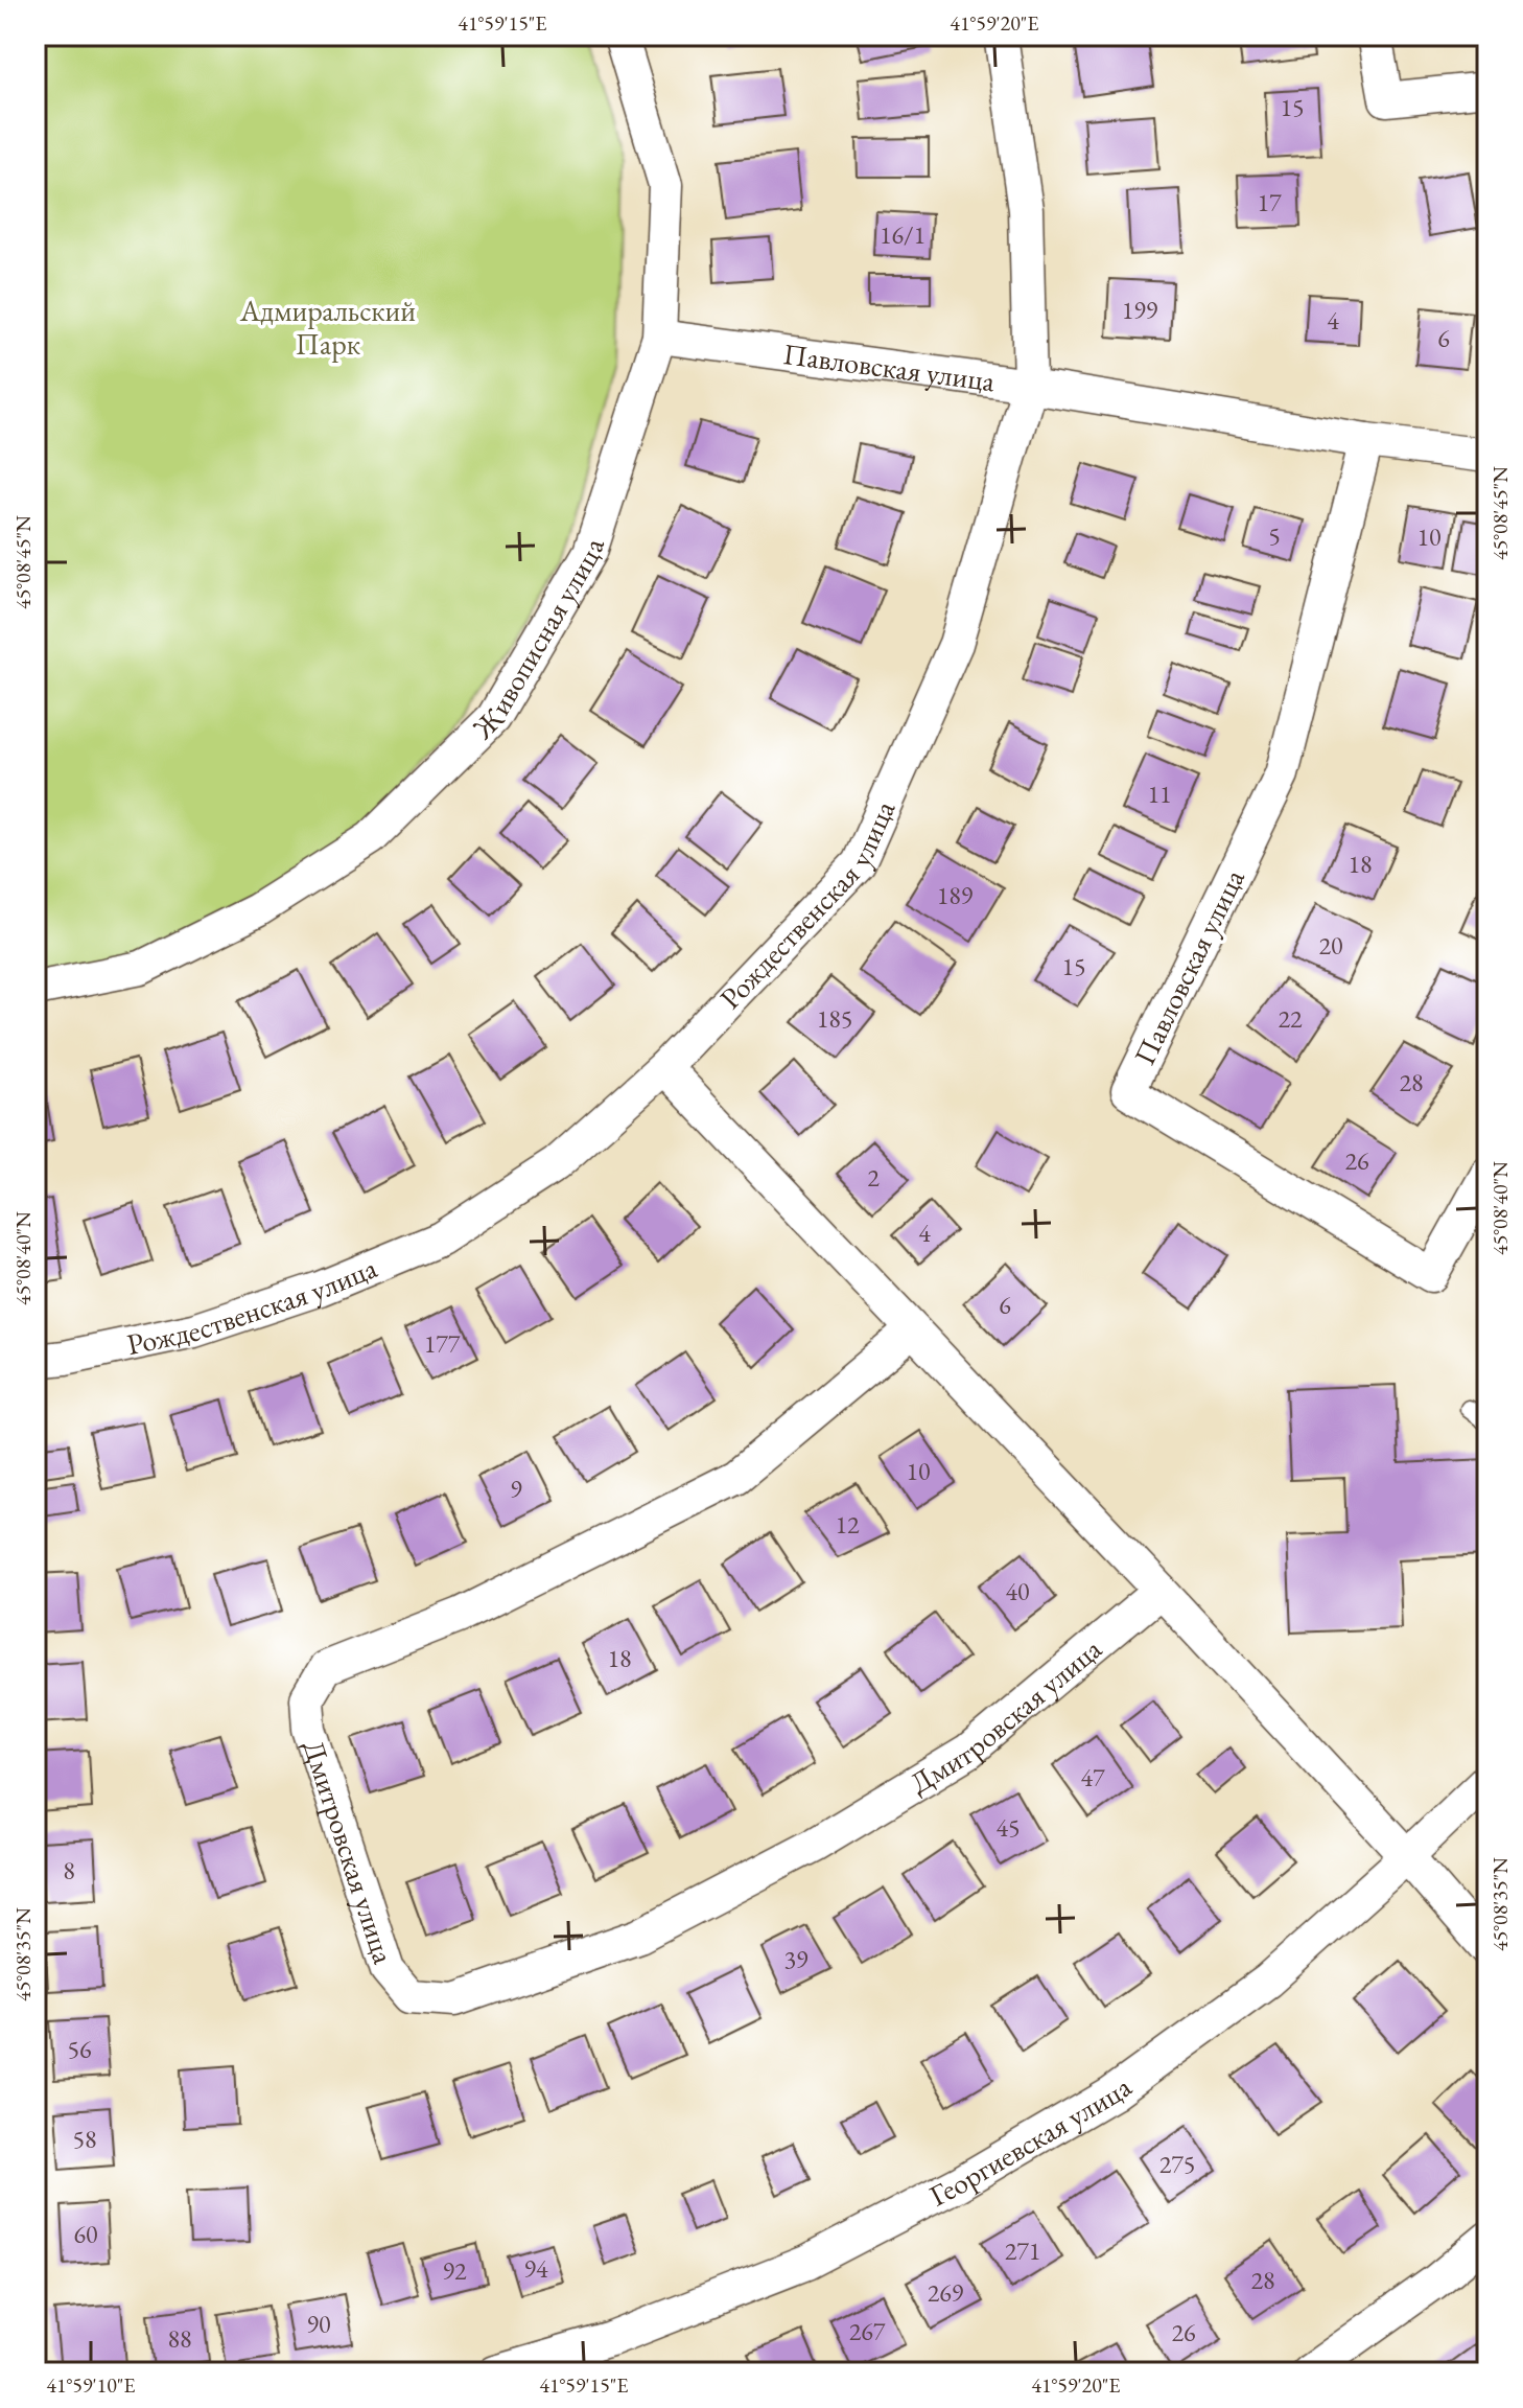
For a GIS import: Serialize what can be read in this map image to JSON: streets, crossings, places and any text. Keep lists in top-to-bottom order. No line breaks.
{"streets":{"street":["Павловская улица","Живописная улица","Рождественская улица","Дмитровская улица","Георгиевская улица"]},"crossings":[["Павловская улица","Живописная улица"],["Павловская улица","Рождественская улица"]],"parks":["Адмиральский Парк"],"house_numbers":["15","17","16/1","199","4","6","5","10","11","18","189","20","15","185","22","28","26","2","4","6","177","10","9","12","40","18","47","45","8","39","56","58","275","60","271","94","92","28","269","90","267","26","88"],"coordinates":["41°59'15\"E","41°59'20\"E","45°08'45\"N","45°08'40\"N","45°08'35\"N","41°59'10\"E"]}
